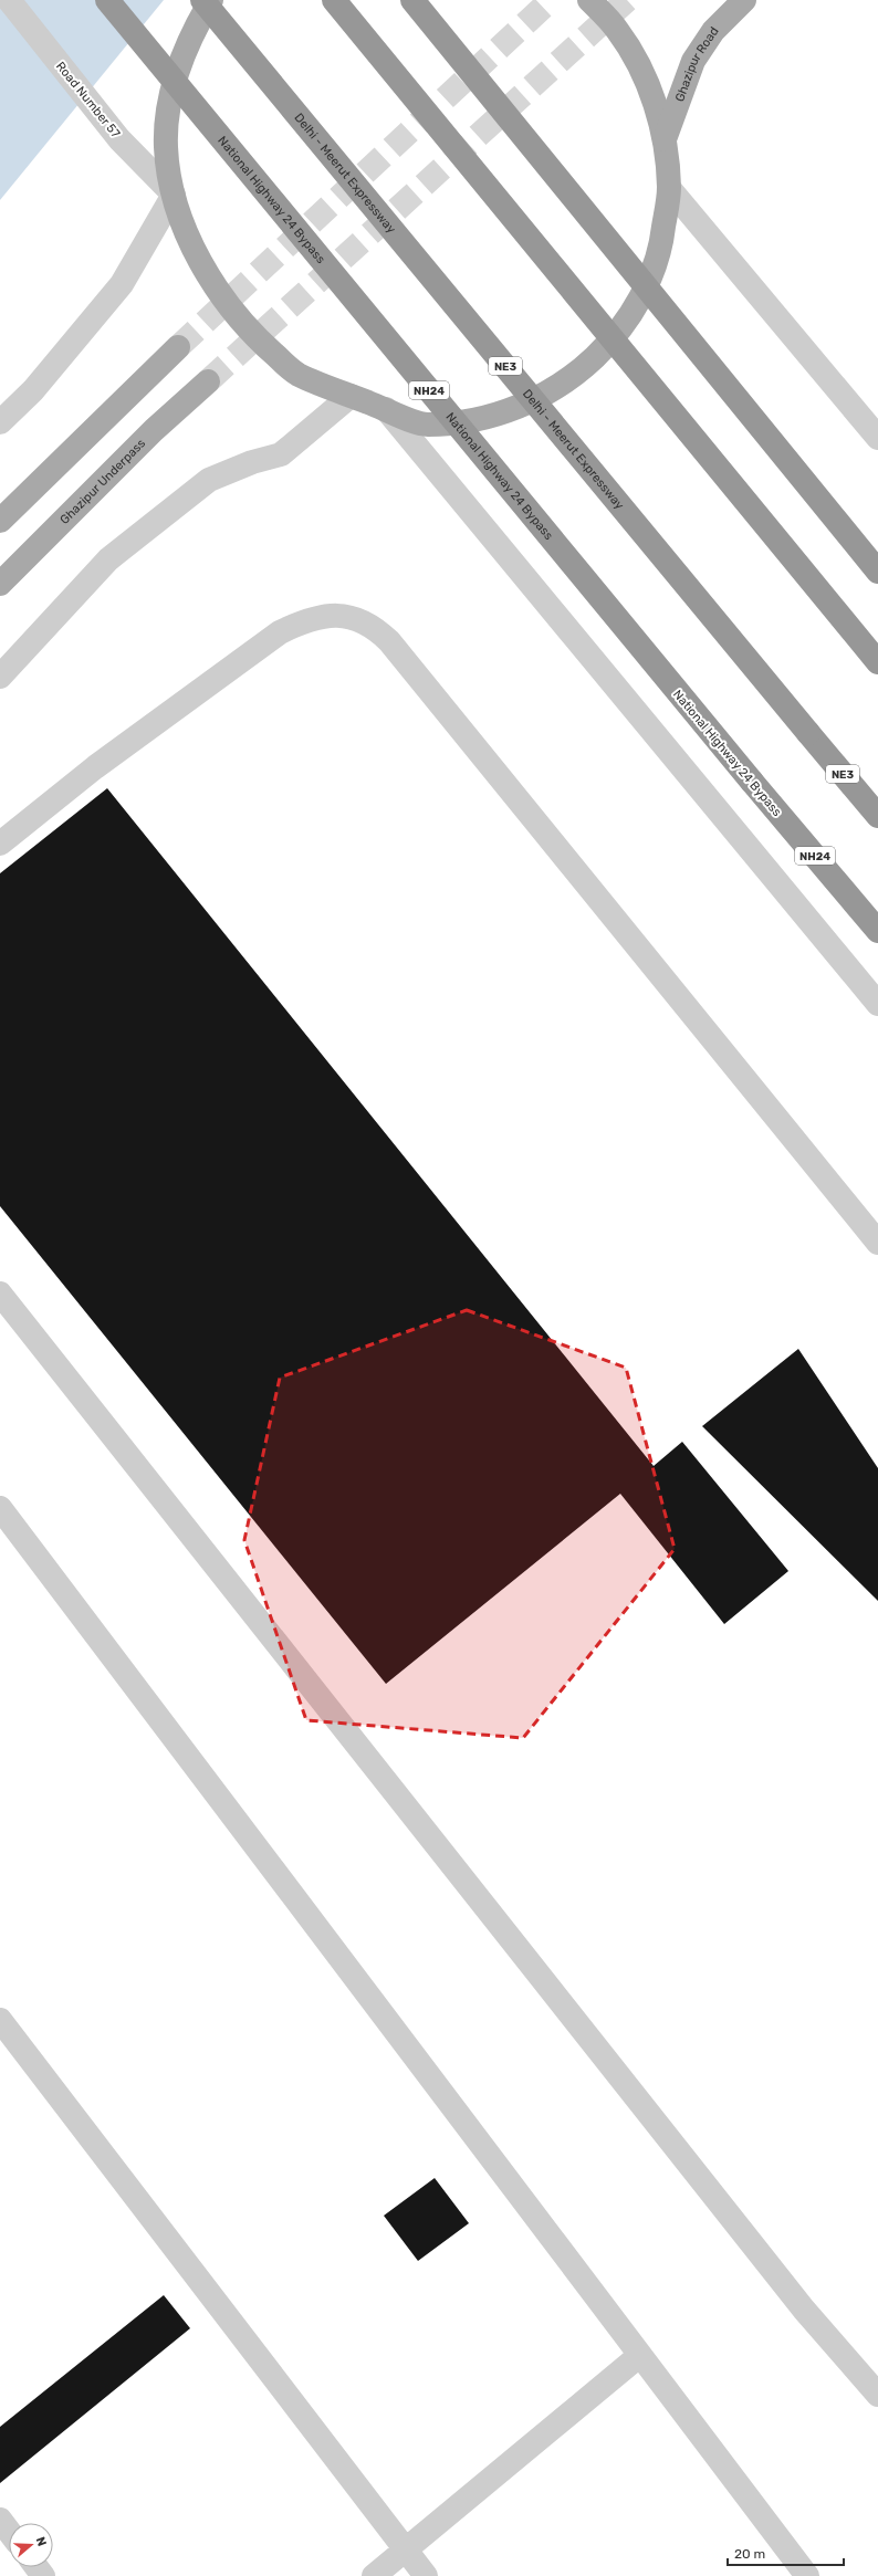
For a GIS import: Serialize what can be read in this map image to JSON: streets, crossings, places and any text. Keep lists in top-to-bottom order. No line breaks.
{"streets":{"highway":["Delhi - Meerut Expressway","National Highway 24 Bypass","NE3","NH24"],"main road":["Ghazipur Road","Ghazipur Underpass"],"street":["Road Number 57"]},"scale_bar":"20 m","north":"right"}
